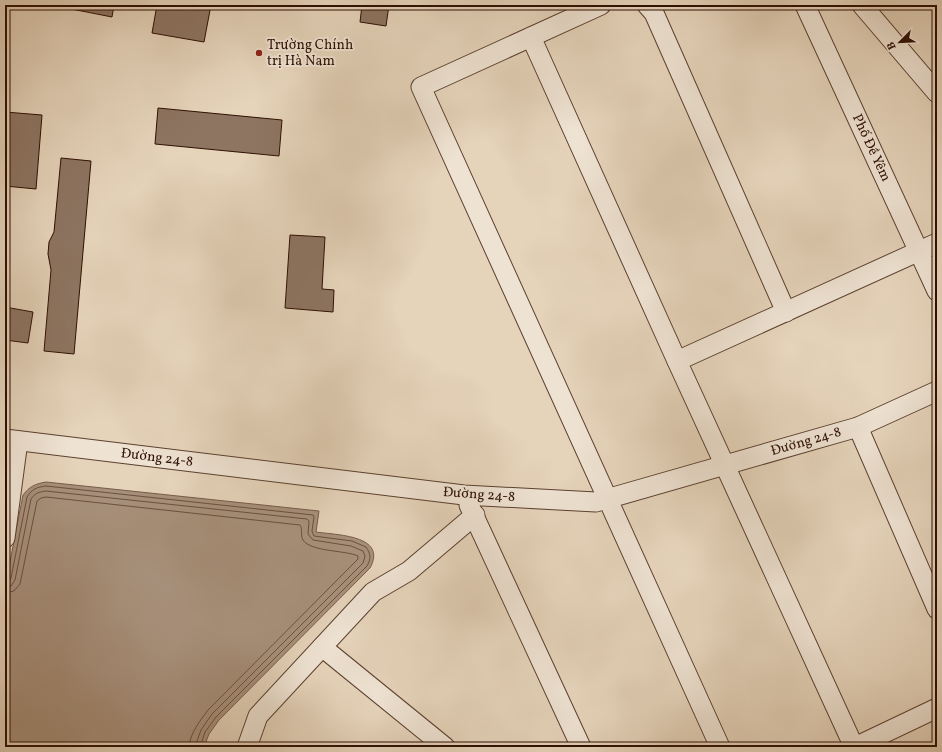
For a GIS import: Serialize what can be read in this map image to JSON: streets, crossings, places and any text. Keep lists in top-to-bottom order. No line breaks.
{"streets":{"street":["Phố Đề Yêm","Đường 24-8"]},"places":["Trường Chính trị Hà Nam"],"north":"bottom left"}
